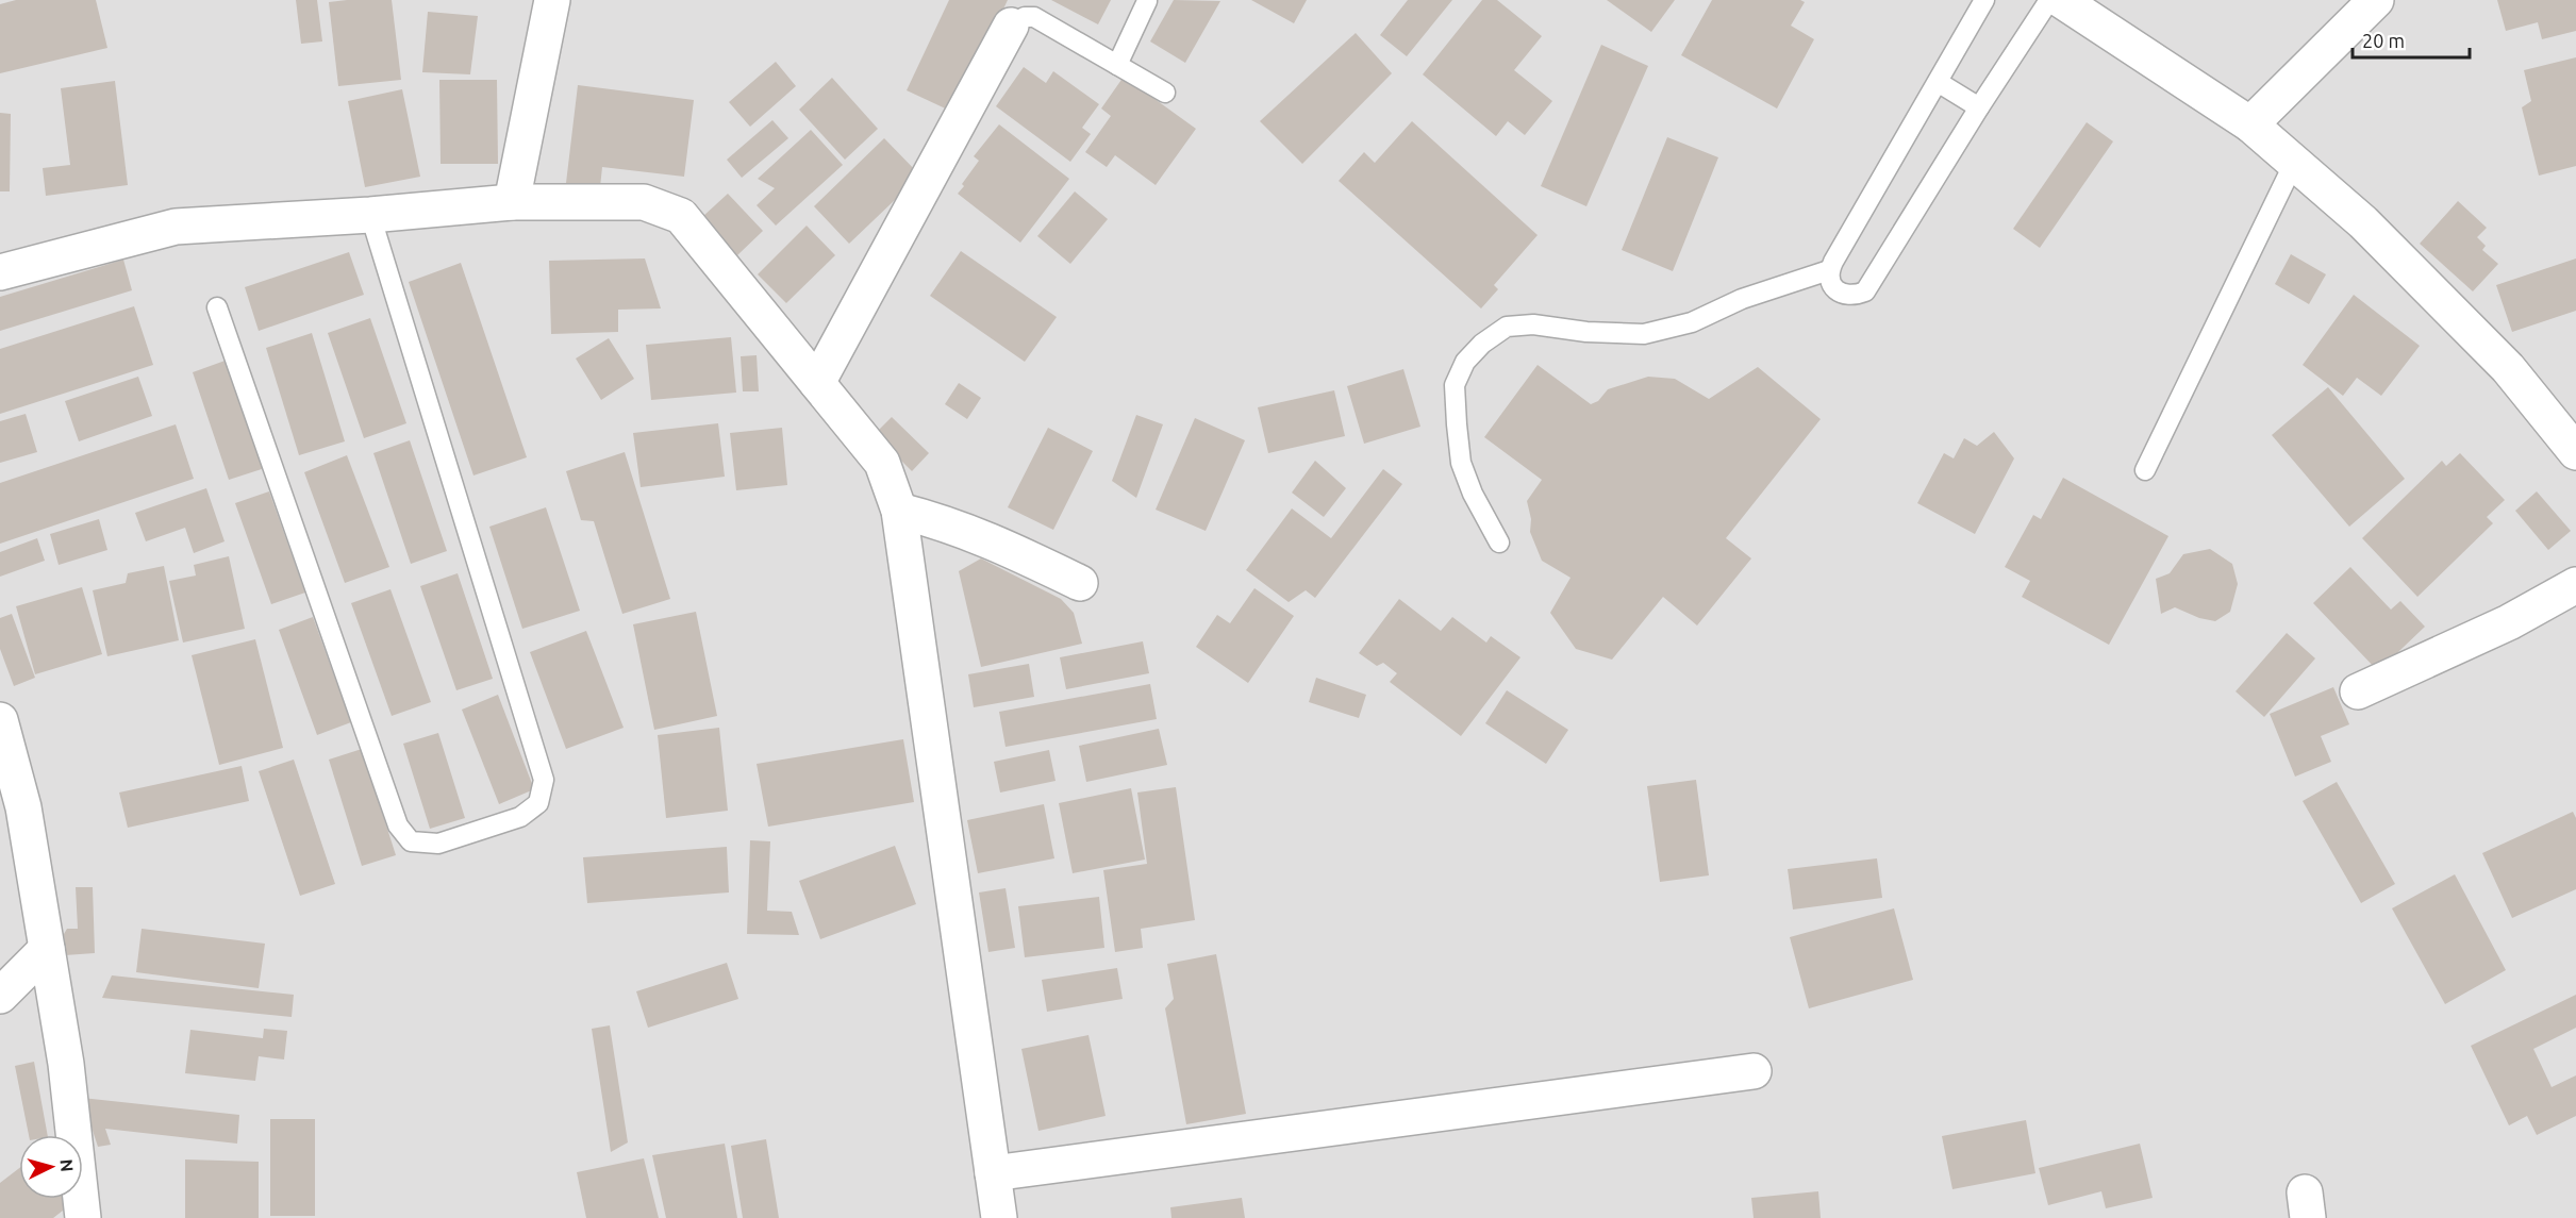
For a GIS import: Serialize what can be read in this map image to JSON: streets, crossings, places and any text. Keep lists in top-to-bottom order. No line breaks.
{"scale_bar":"20 m","north":"right"}
